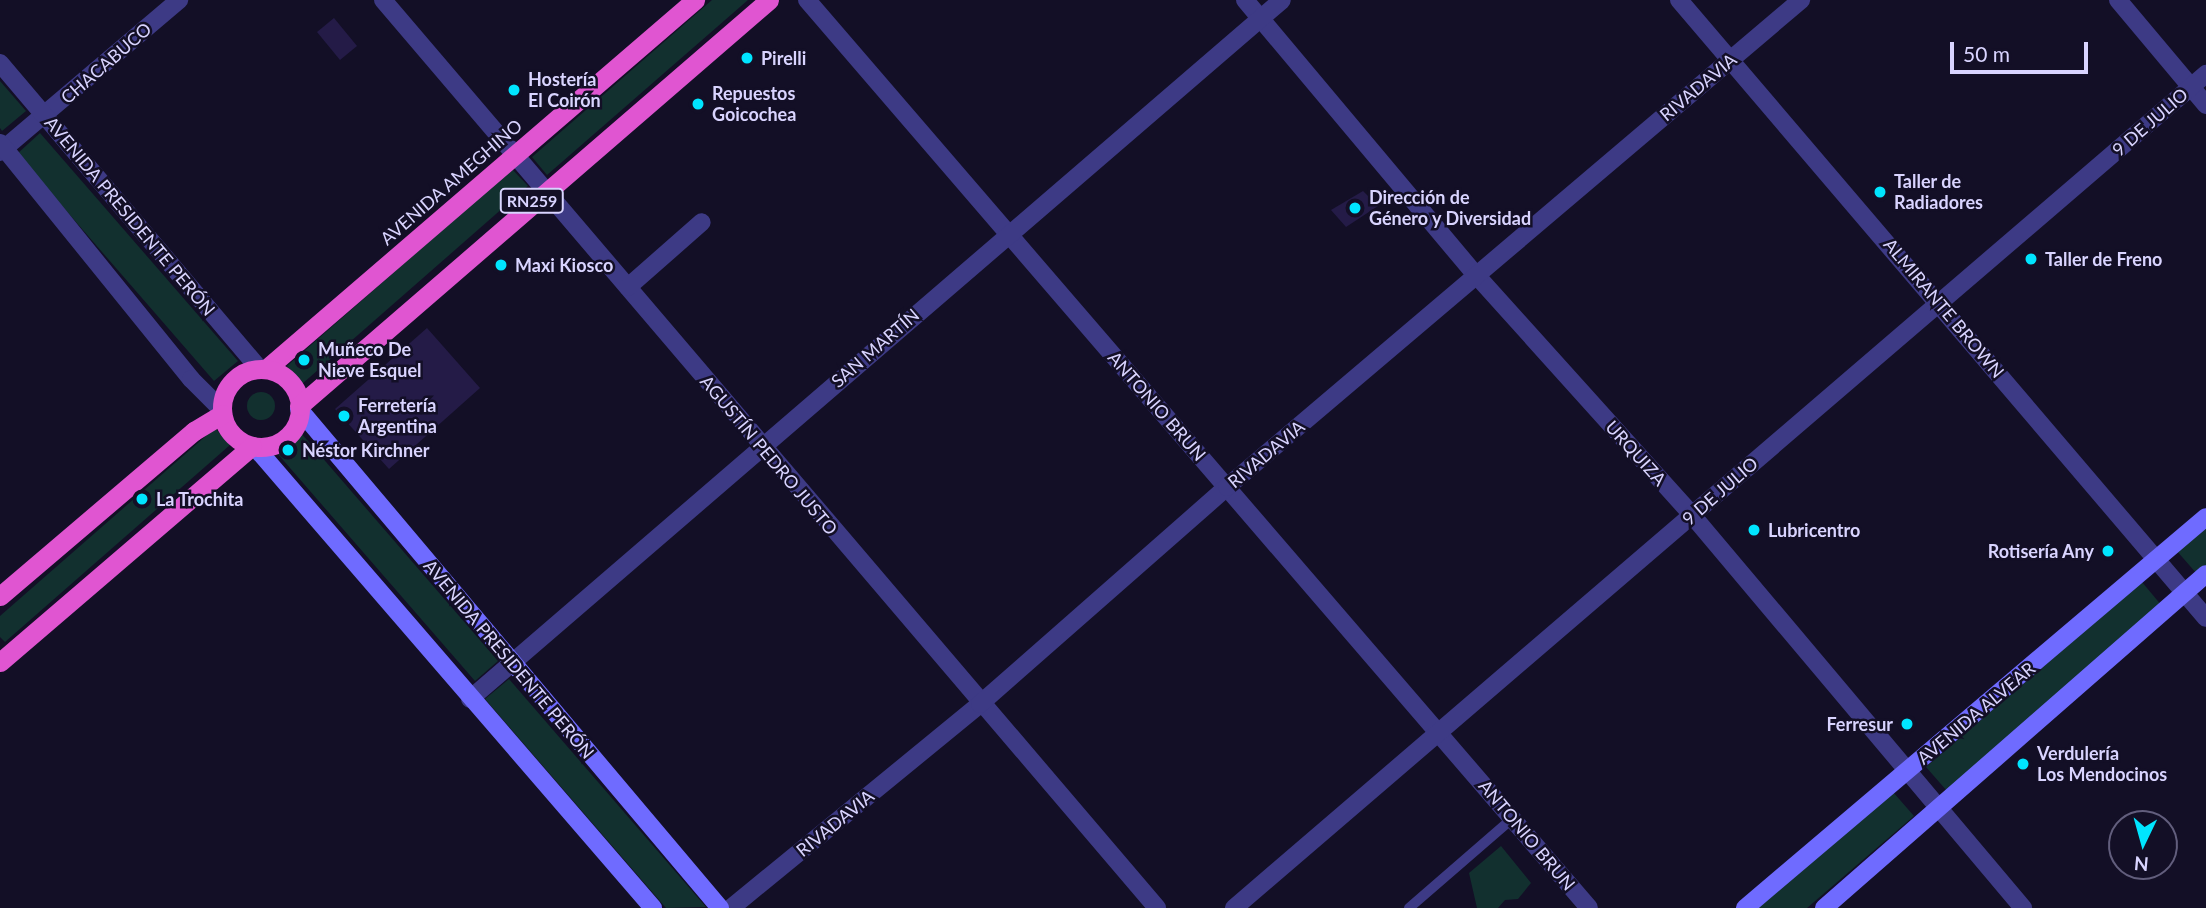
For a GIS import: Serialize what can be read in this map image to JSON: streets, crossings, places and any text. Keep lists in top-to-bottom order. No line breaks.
{"streets":{"highway":["AVENIDA AMEGHINO","RN259"],"main road":["AVENIDA PRESIDENTE PERÓN","AVENIDA ALVEAR"],"street":["CHACABUCO","RIVADAVIA","9 DE JULIO","ALMIRANTE BROWN","SAN MARTÍN","ANTONIO BRUN","URQUIZA","AGUSTÍN PEDRO JUSTO"]},"crossings":[["CHACABUCO","AVENIDA PRESIDENTE PERÓN"],["RIVADAVIA","ALMIRANTE BROWN"],["RIVADAVIA","ANTONIO BRUN"],["RIVADAVIA","URQUIZA"],["RIVADAVIA","AGUSTÍN PEDRO JUSTO"],["9 DE JULIO","ALMIRANTE BROWN"],["9 DE JULIO","ANTONIO BRUN"],["9 DE JULIO","URQUIZA"],["AVENIDA AMEGHINO","RN259"],["AVENIDA AMEGHINO","AVENIDA PRESIDENTE PERÓN"],["AVENIDA AMEGHINO","AGUSTÍN PEDRO JUSTO"],["RN259","AVENIDA PRESIDENTE PERÓN"],["RN259","AGUSTÍN PEDRO JUSTO"],["AVENIDA PRESIDENTE PERÓN","SAN MARTÍN"],["ALMIRANTE BROWN","AVENIDA ALVEAR"],["SAN MARTÍN","ANTONIO BRUN"],["SAN MARTÍN","URQUIZA"],["SAN MARTÍN","AGUSTÍN PEDRO JUSTO"],["URQUIZA","AVENIDA ALVEAR"]],"places":["Pirelli","Hostería El Coirón","Repuestos Goicochea","Taller de Radiadores","Dirección de Género y Diversidad","Taller de Freno","Maxi Kiosco","Muñeco De Nieve Esquel","Ferretería Argentina","Néstor Kirchner","La Trochita","Lubricentro","Rotisería Any","Ferresur","Verdulería Los Mendocinos"],"scale_bar":"50 m","north":"bottom"}
